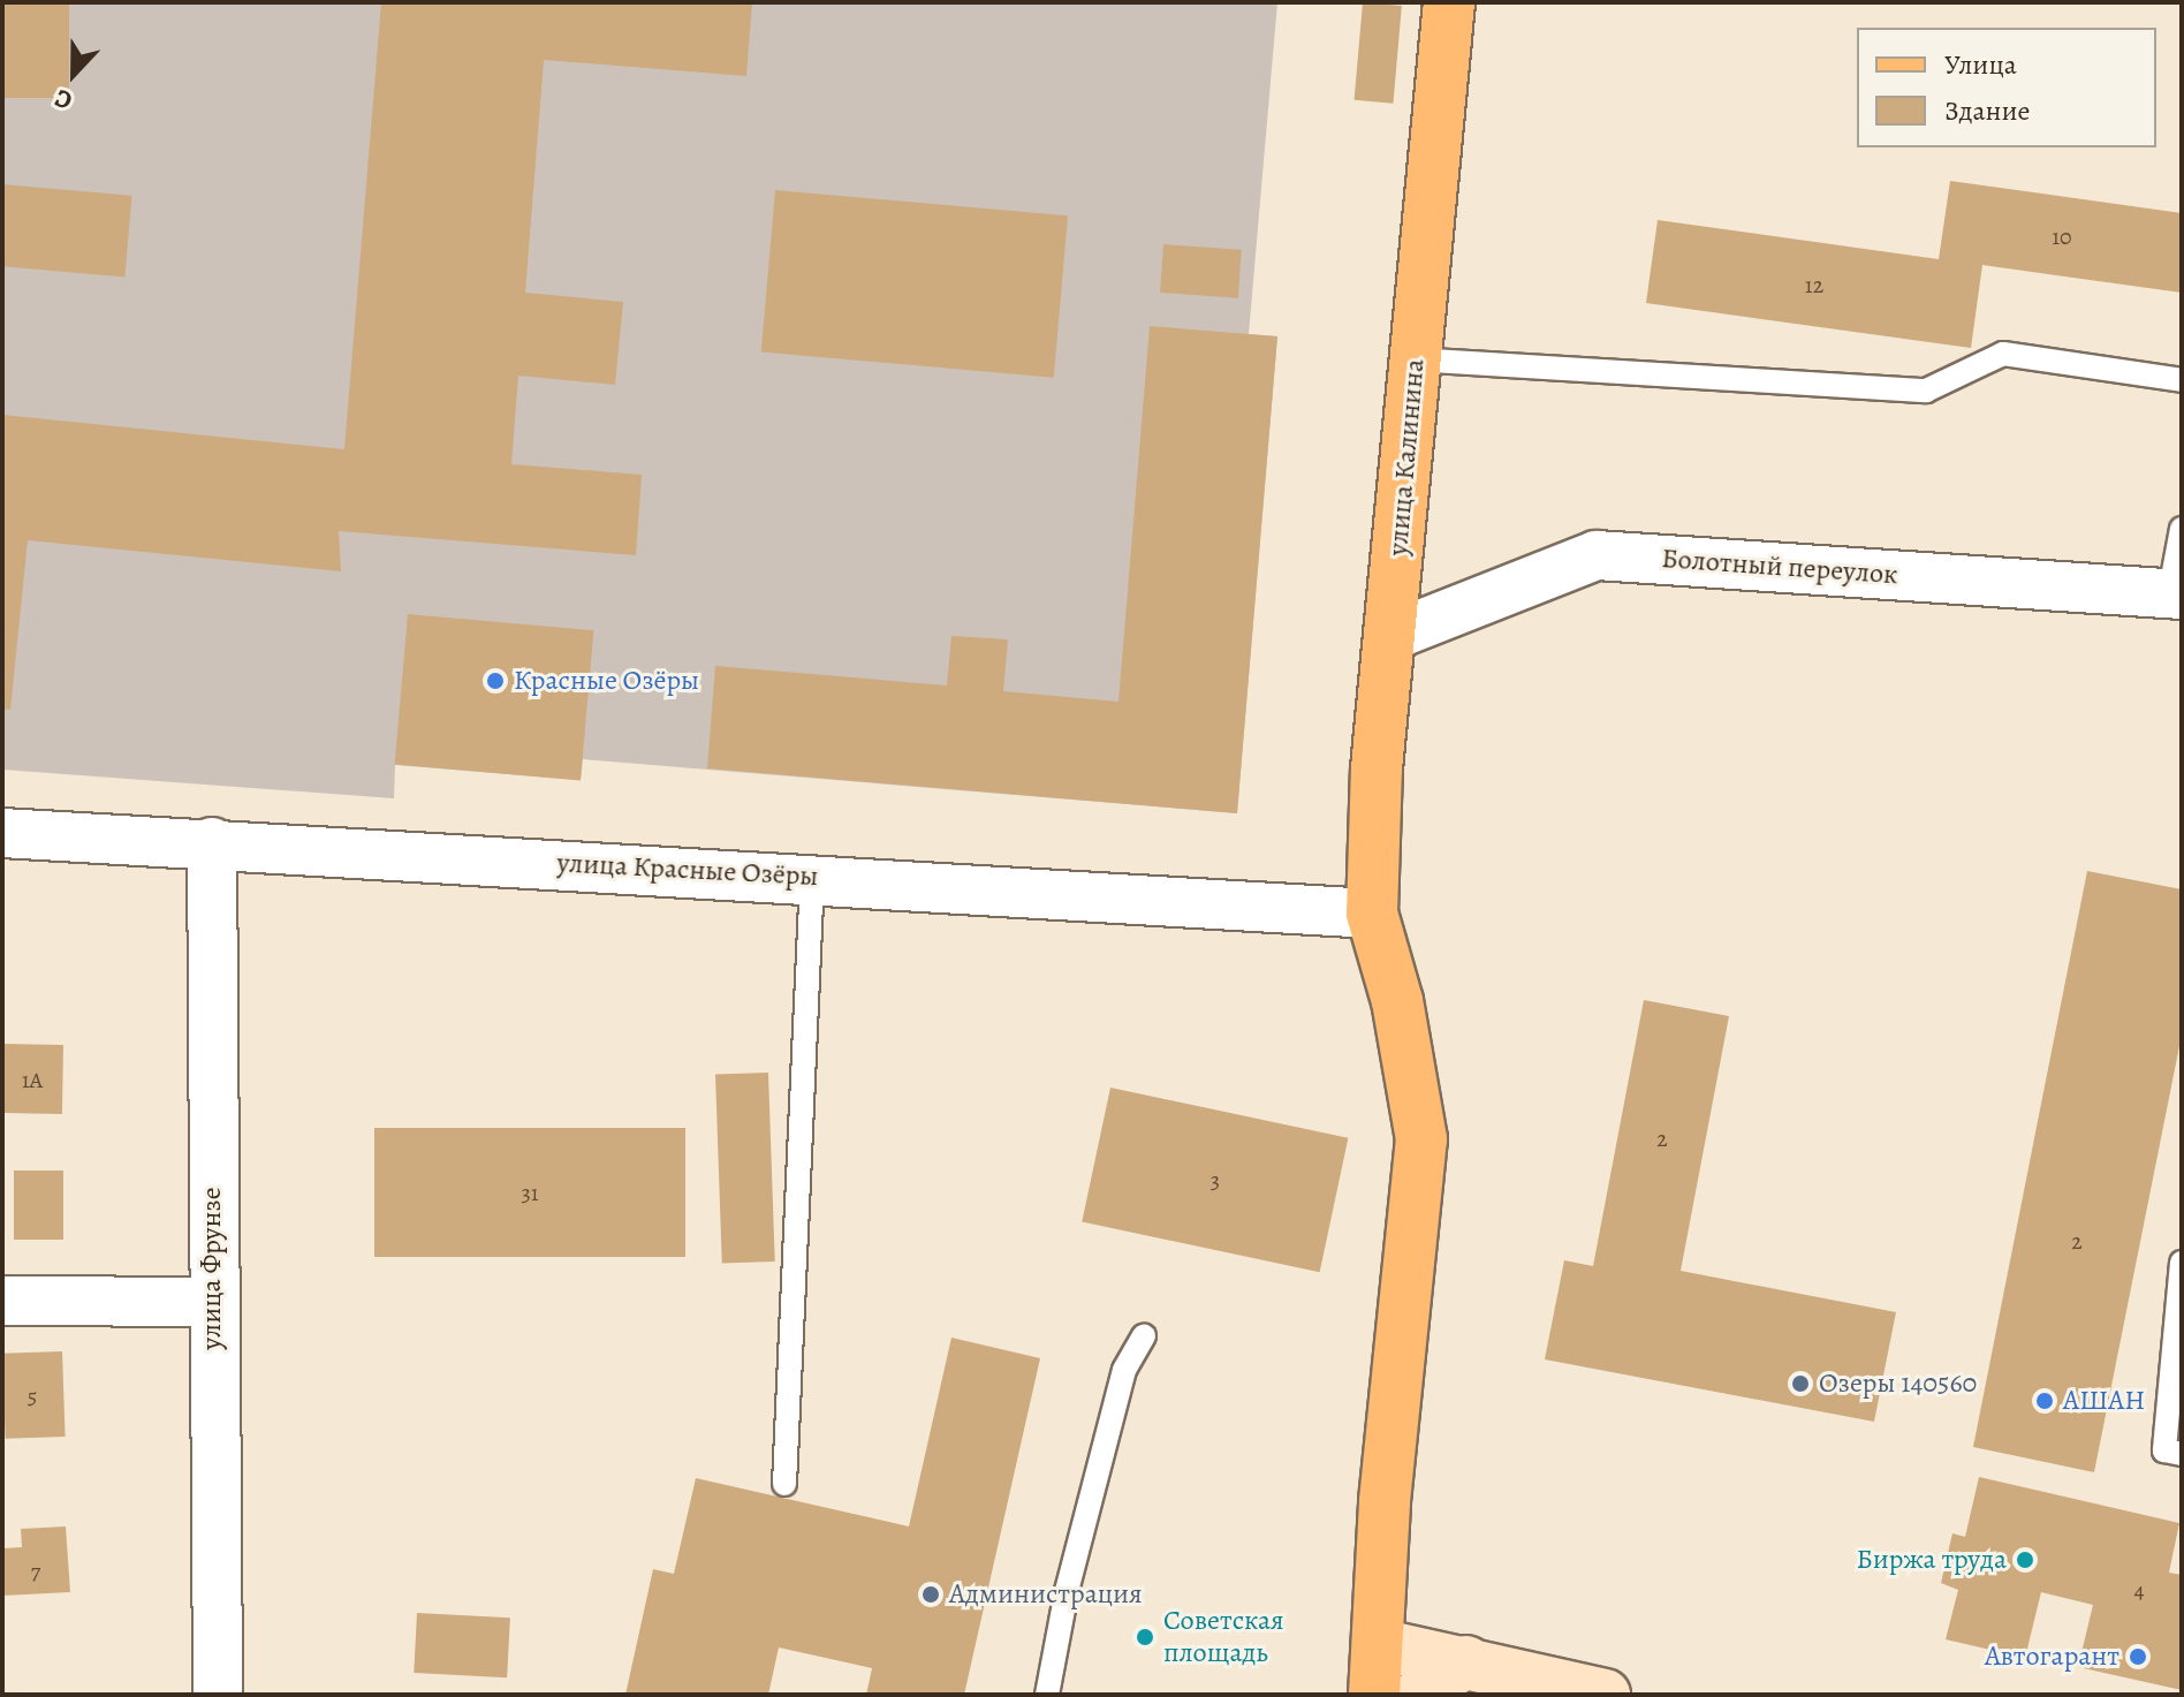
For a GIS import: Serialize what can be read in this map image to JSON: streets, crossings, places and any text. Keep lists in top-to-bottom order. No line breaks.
{"streets":{"main road":["улица Калинина"],"street":["Болотный переулок","улица Красные Озёры","улица Фрунзе"]},"crossings":[["улица Калинина","Болотный переулок"],["улица Калинина","улица Красные Озёры"],["улица Красные Озёры","улица Фрунзе"]],"places":["Красные Озёры","Озеры 140560","АШАН","Биржа труда","Администрация","Советская площадь","Автогарант"],"house_numbers":["10","12","1А","2","3","31","2","5","7","4"],"legend":["Улица","Здание"],"north":"bottom"}
